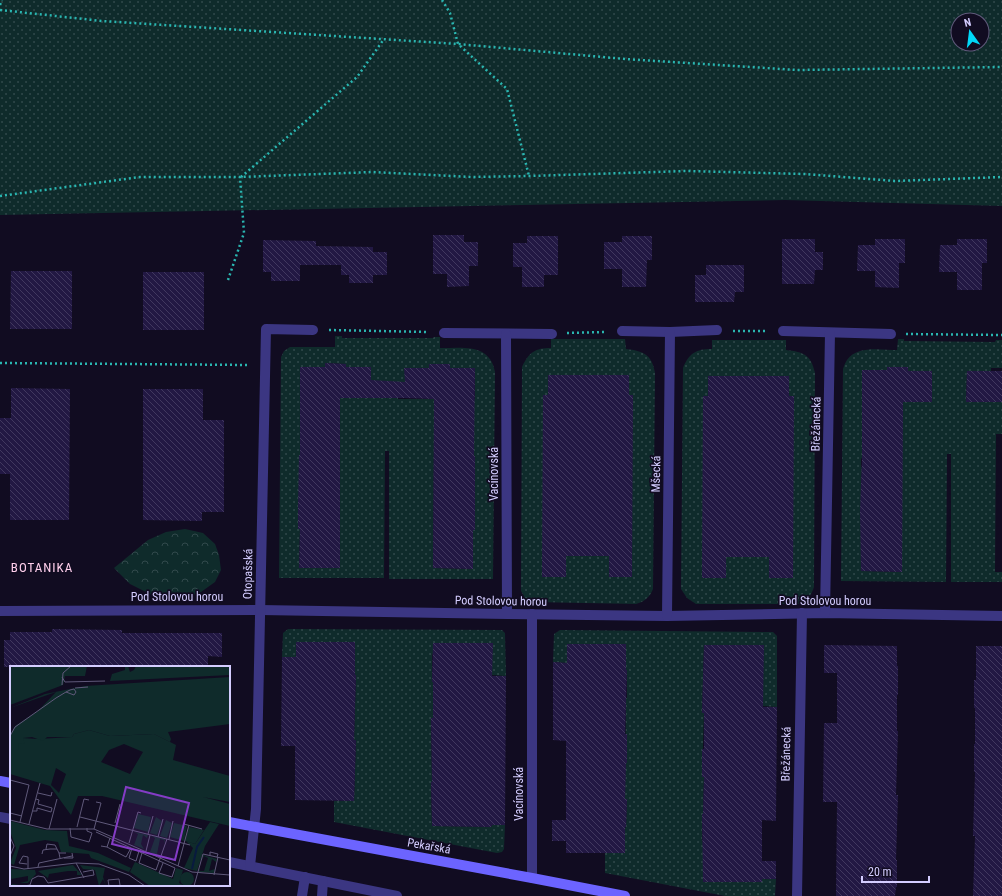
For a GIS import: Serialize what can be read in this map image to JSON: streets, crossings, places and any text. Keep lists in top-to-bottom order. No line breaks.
{"streets":{"street":["Břežánecká","Vacínovská","Mšecká","Otopašská","Pod Stolovou horou","Pekařská"]},"crossings":[["Břežánecká","Pod Stolovou horou"],["Vacínovská","Pod Stolovou horou"],["Vacínovská","Pekařská"],["Mšecká","Pod Stolovou horou"],["Otopašská","Pod Stolovou horou"],["Otopašská","Pekařská"]],"districts":["BOTANIKA"],"scale_bar":"20 m","north":"top"}
